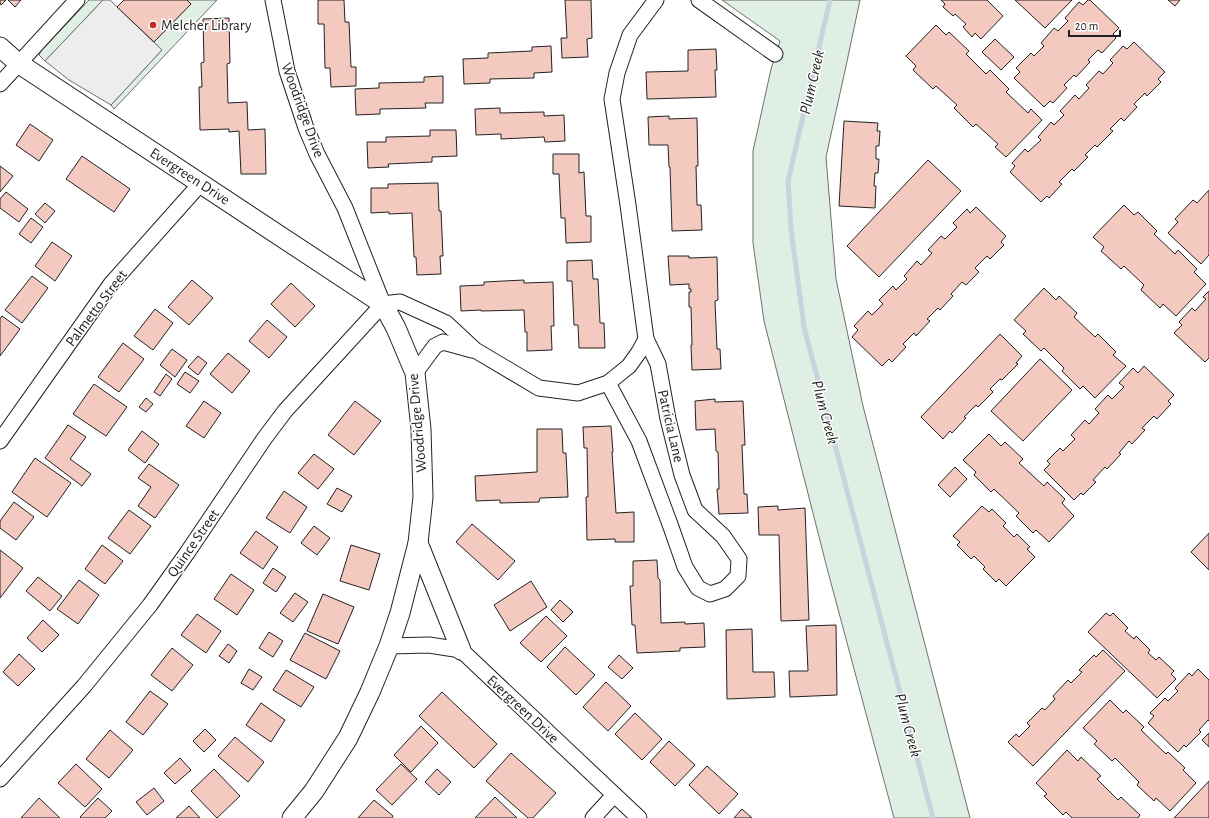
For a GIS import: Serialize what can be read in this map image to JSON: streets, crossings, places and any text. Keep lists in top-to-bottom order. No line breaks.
{"streets":{"street":["Woodridge Drive","Evergreen Drive","Palmetto Street","Patricia Lane","Quince Street"]},"crossings":[["Woodridge Drive","Evergreen Drive"],["Woodridge Drive","Quince Street"],["Evergreen Drive","Palmetto Street"],["Evergreen Drive","Quince Street"]],"water":["Plum Creek"],"places":["Melcher Library"],"scale_bar":"20 m"}
